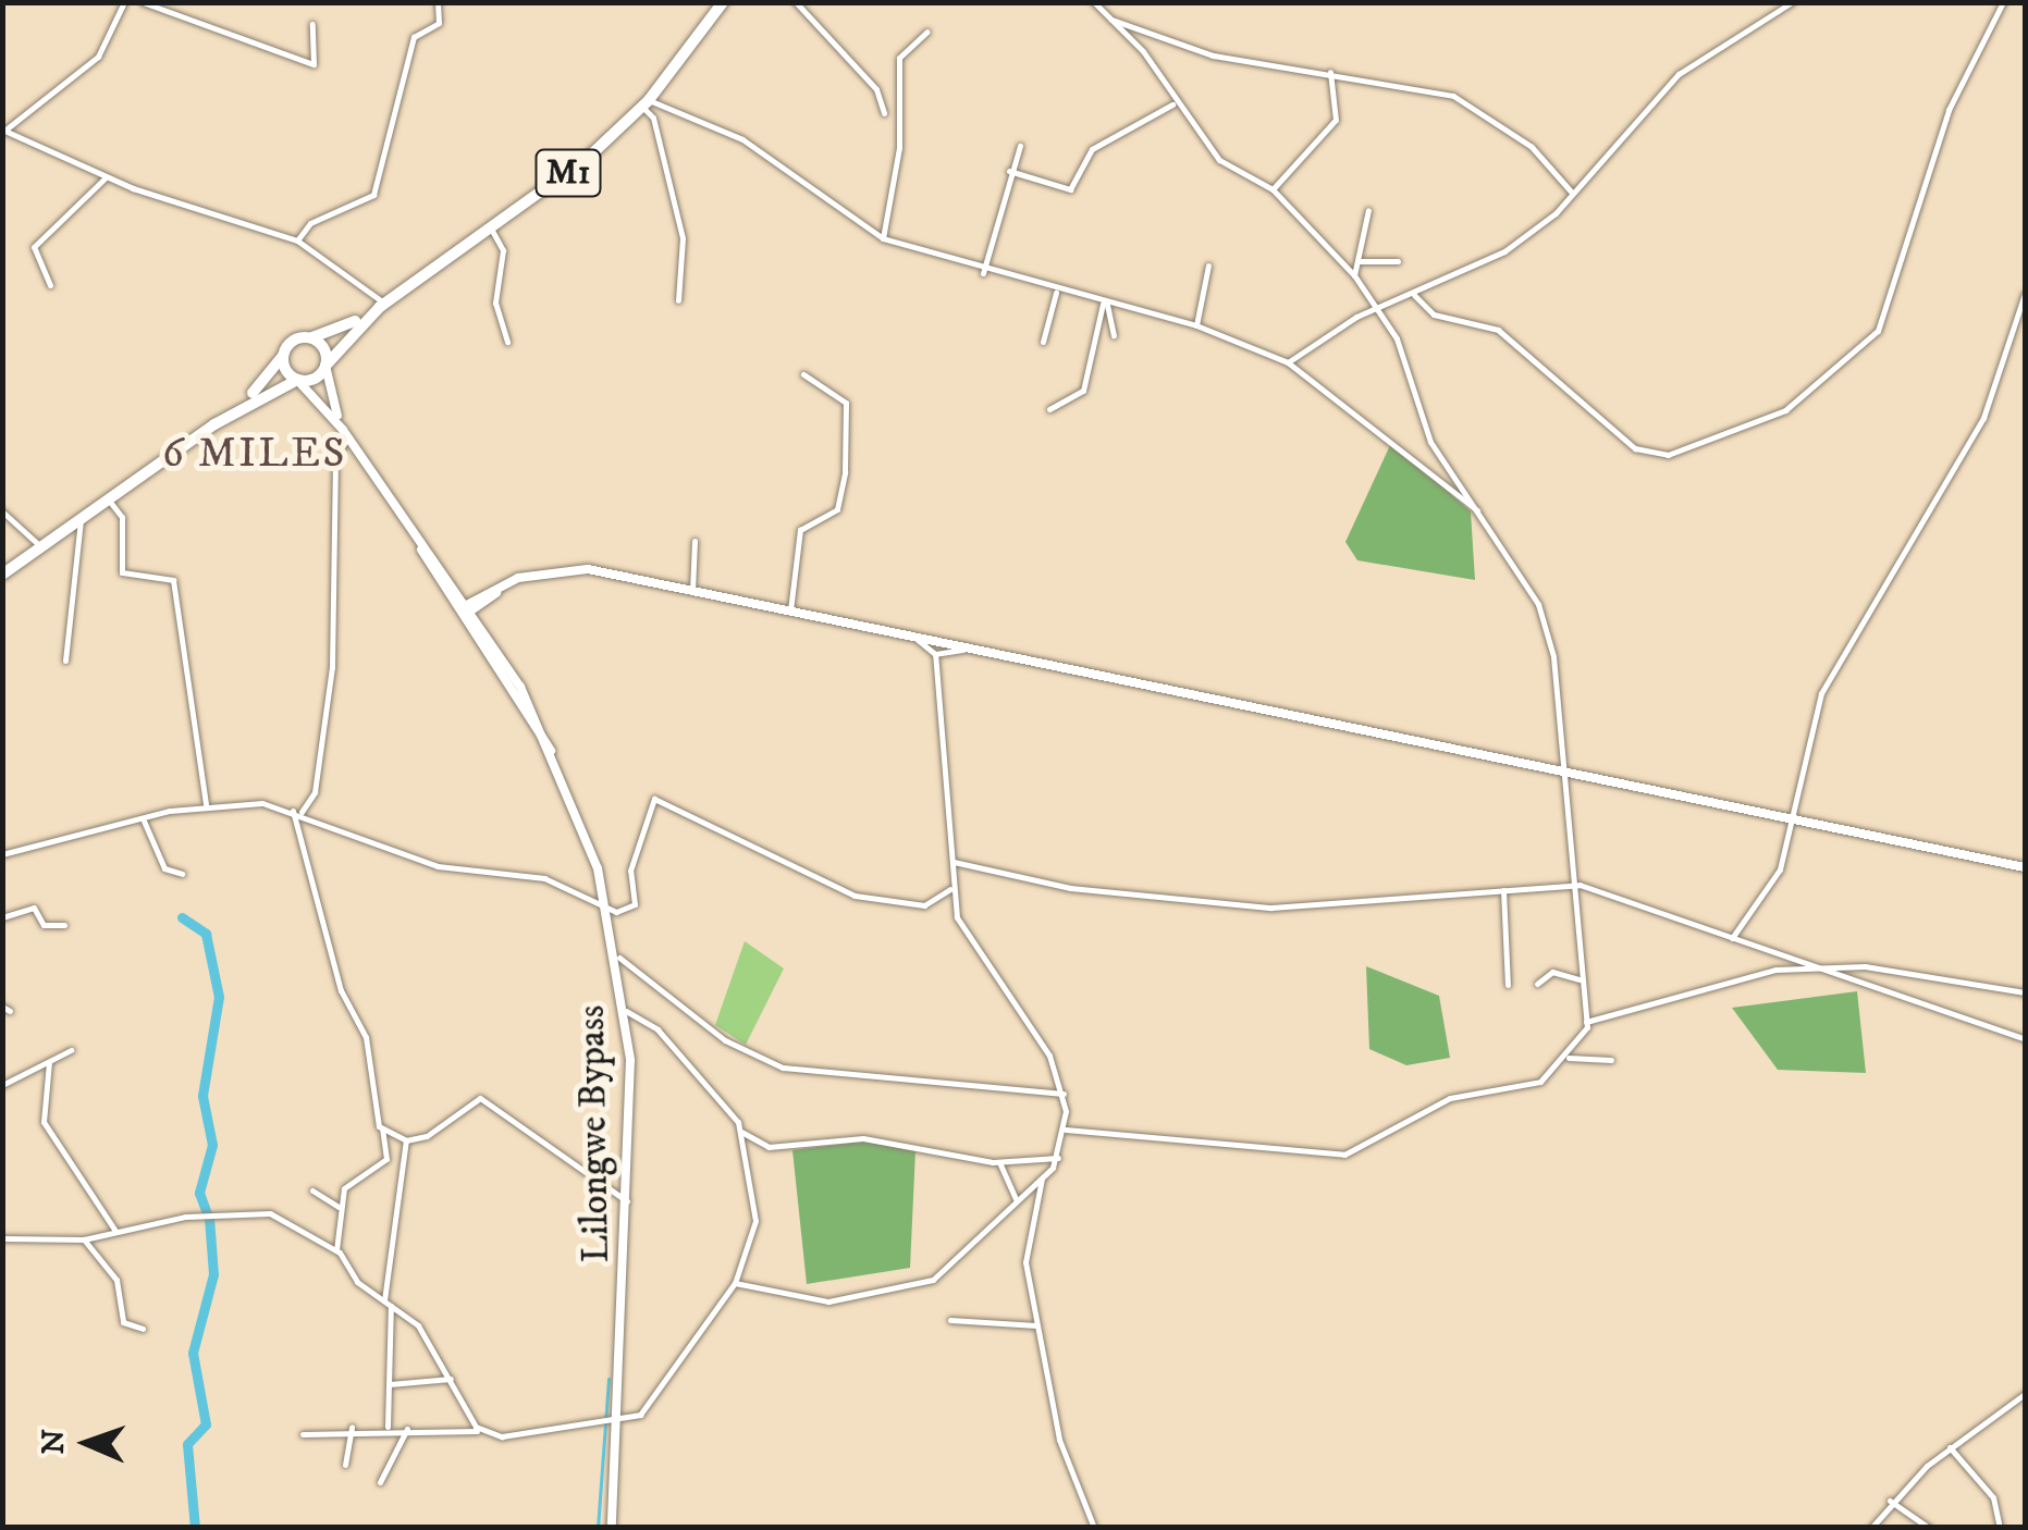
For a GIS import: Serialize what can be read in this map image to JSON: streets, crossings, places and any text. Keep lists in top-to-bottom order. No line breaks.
{"streets":{"highway":["M1"],"main road":["Lilongwe Bypass"]},"crossings":[["M1","Lilongwe Bypass"]],"districts":["6 MILES"],"north":"left"}
